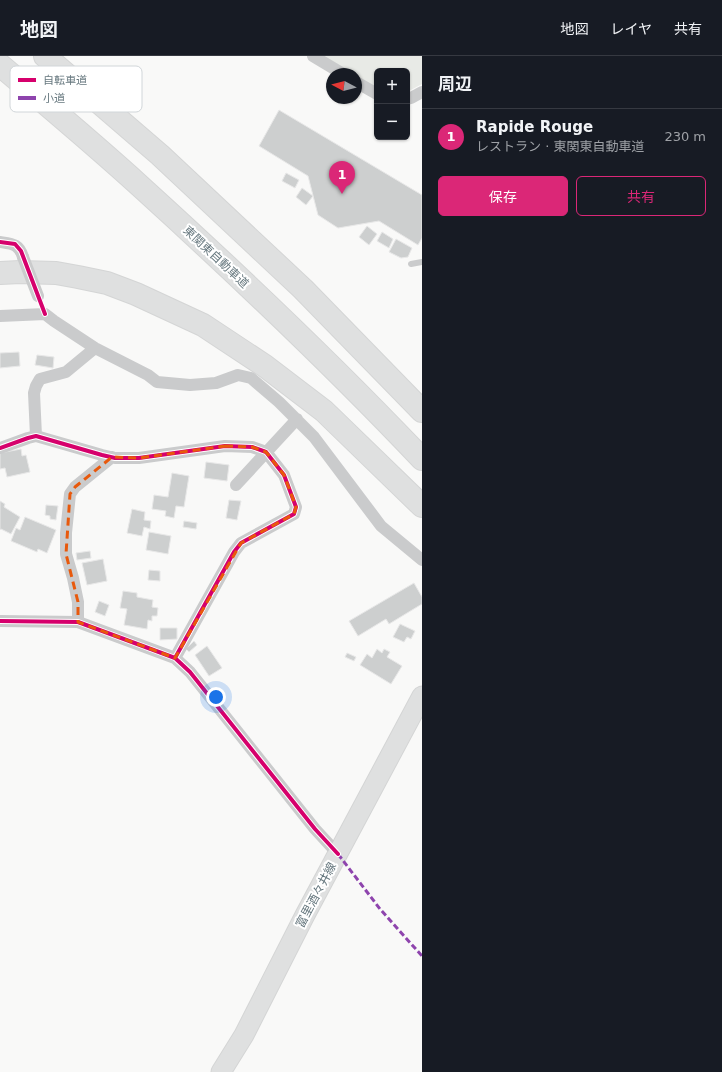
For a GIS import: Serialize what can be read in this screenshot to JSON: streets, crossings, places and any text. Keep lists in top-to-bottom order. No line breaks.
{"streets":{"highway":["東関東自動車道"],"main road":["富里酒々井線"]},"legend":["自転車道","小道"],"north":"left","page":{"header":"地図","nav":["地図","レイヤ","共有"],"heading":"周辺","map_buttons":["+","−"],"list":[{"mark":"1","name":"Rapide Rouge","note":"レストラン · 東関東自動車道","value":"230 m"}],"pins":"1","buttons":["保存","共有"]}}
